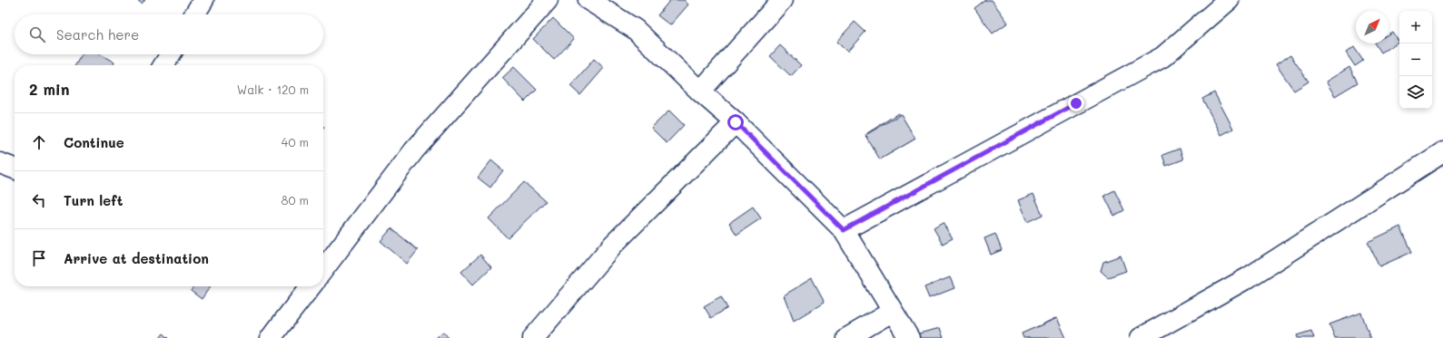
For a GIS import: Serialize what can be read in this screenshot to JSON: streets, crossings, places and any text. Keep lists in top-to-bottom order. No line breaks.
{"north":"top right","page":{"map_buttons":["+","−"],"search":"Search here","heading":["2 min","Walk · 120 m"],"list":[["Continue","40 m"],["Turn left","80 m"],"Arrive at destination"]}}
